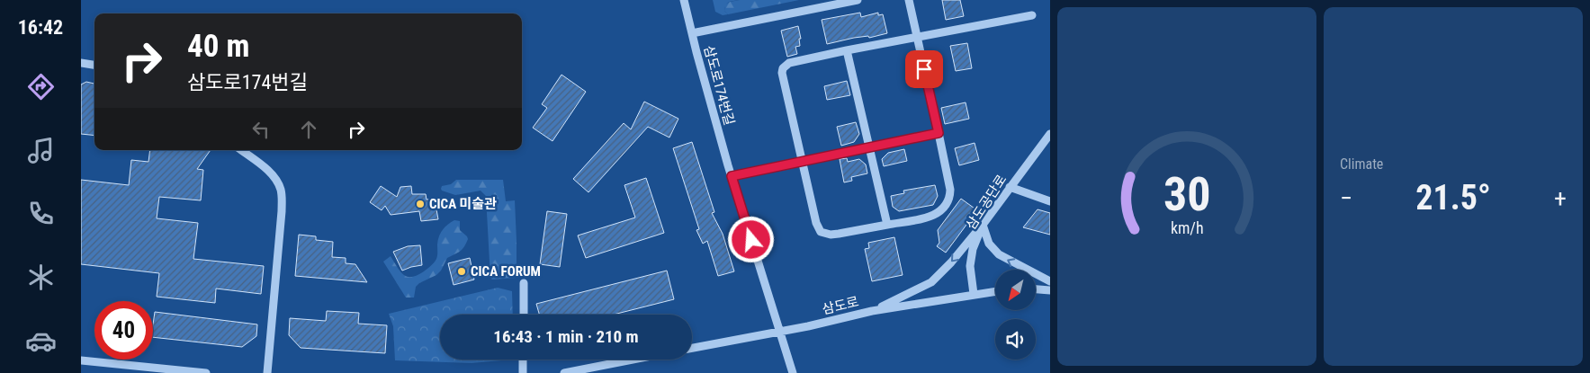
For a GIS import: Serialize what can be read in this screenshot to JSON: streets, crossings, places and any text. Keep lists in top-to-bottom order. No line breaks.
{"streets":{"street":["삼도로174번길","삼도공단로","삼도로"]},"crossings":[["삼도로174번길","삼도로"],["삼도공단로","삼도로"]],"places":["CICA 미술관","CICA FORUM"],"north":"bottom left","page":{"tabs":"16:42","tile":"Climate","turn":["40 m","삼도로174번길"],"heat":["−","21.5°","+"],"limit":"40","trip":"16:43 · 1 min · 210 m","gauge":["30","km/h"]}}
